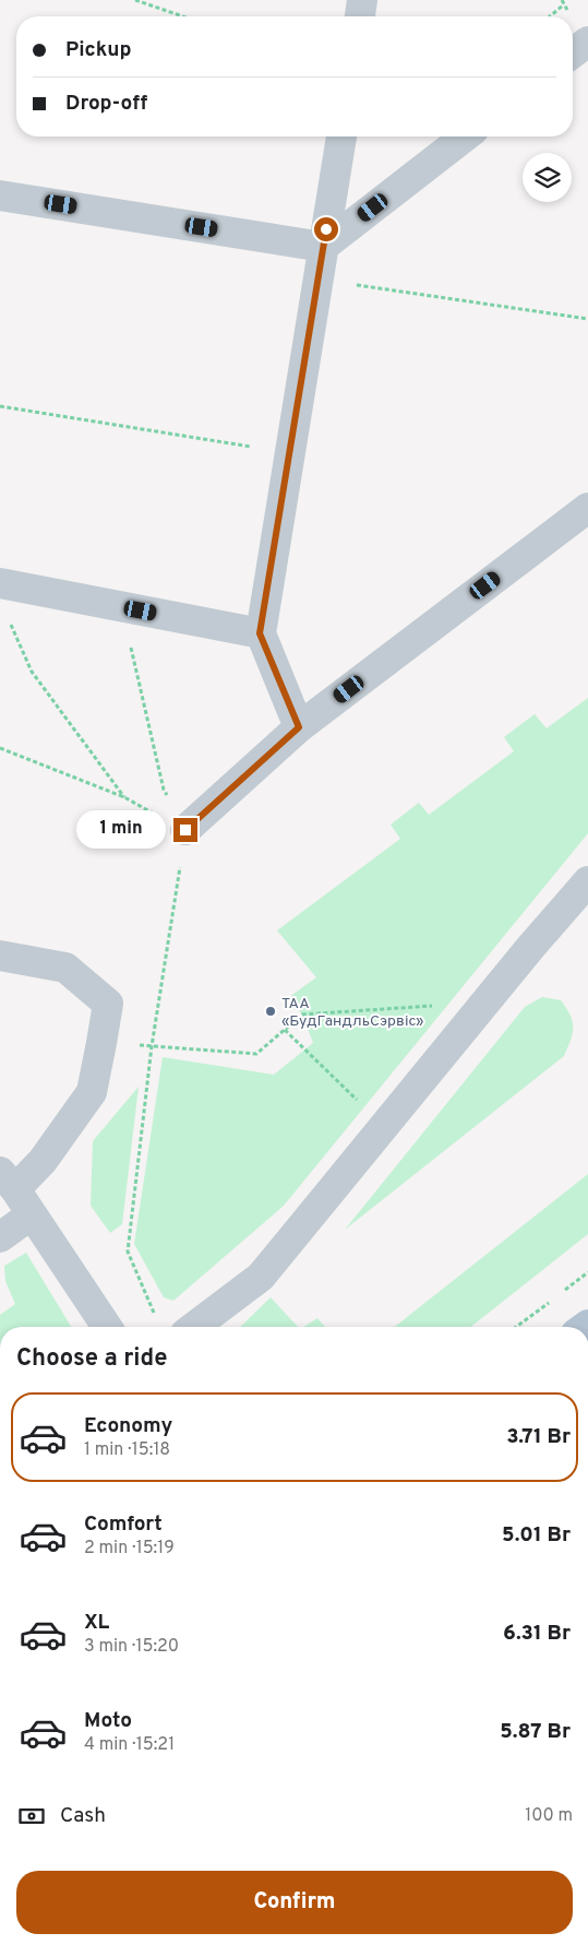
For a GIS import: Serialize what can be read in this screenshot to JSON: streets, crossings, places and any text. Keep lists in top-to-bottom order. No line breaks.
{"places":["ТАА «БудГандльСэрвіс»"],"page":{"banner":["Pickup","Drop-off"],"bubble":"1 min","heading":"Choose a ride","list":[{"name":"Economy","note":"1 min · 15:18","value":"3.71 Br"},{"name":"Comfort","note":"2 min · 15:19","value":"5.01 Br"},{"name":"XL","note":"3 min · 15:20","value":"6.31 Br"},{"name":"Moto","note":"4 min · 15:21","value":"5.87 Br"}],"pay":["Cash","100 m"],"buttons":"Confirm"}}
